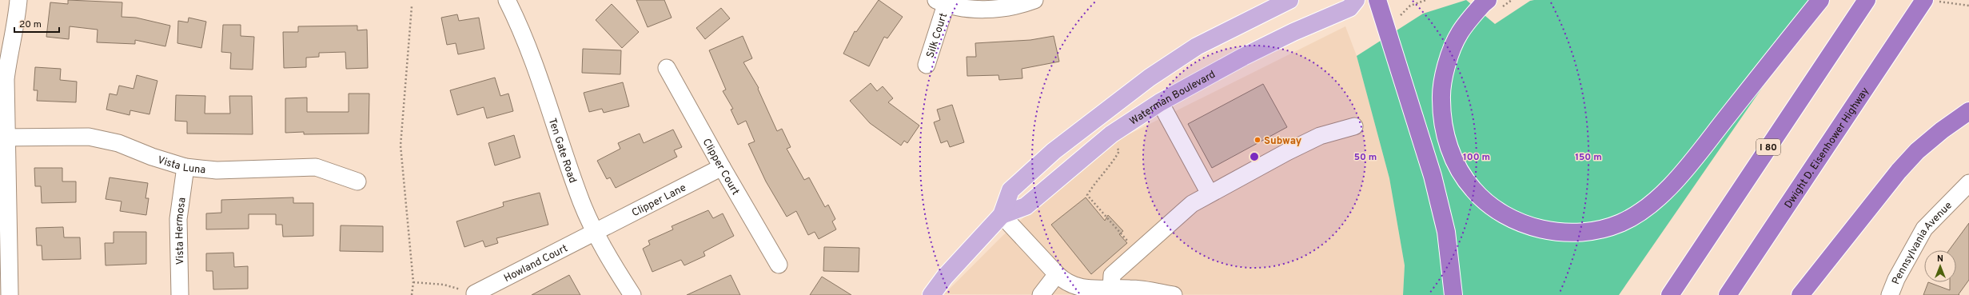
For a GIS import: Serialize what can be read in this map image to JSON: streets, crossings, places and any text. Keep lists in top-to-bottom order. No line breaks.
{"streets":{"highway":["I 80","Dwight D. Eisenhower Highway"],"main road":["Waterman Boulevard"],"street":["Silk Court","Ten Gate Road","Vista Luna","Clipper Court","Clipper Lane","Vista Hermosa","Pennsylvania Avenue","Howland Court"]},"crossings":[["Ten Gate Road","Clipper Lane"],["Ten Gate Road","Howland Court"],["Vista Luna","Vista Hermosa"],["Clipper Court","Clipper Lane"],["Clipper Lane","Howland Court"]],"places":["Subway"],"scale_bar":"20 m","north":"top","rings":["50 m","100 m","150 m"]}
